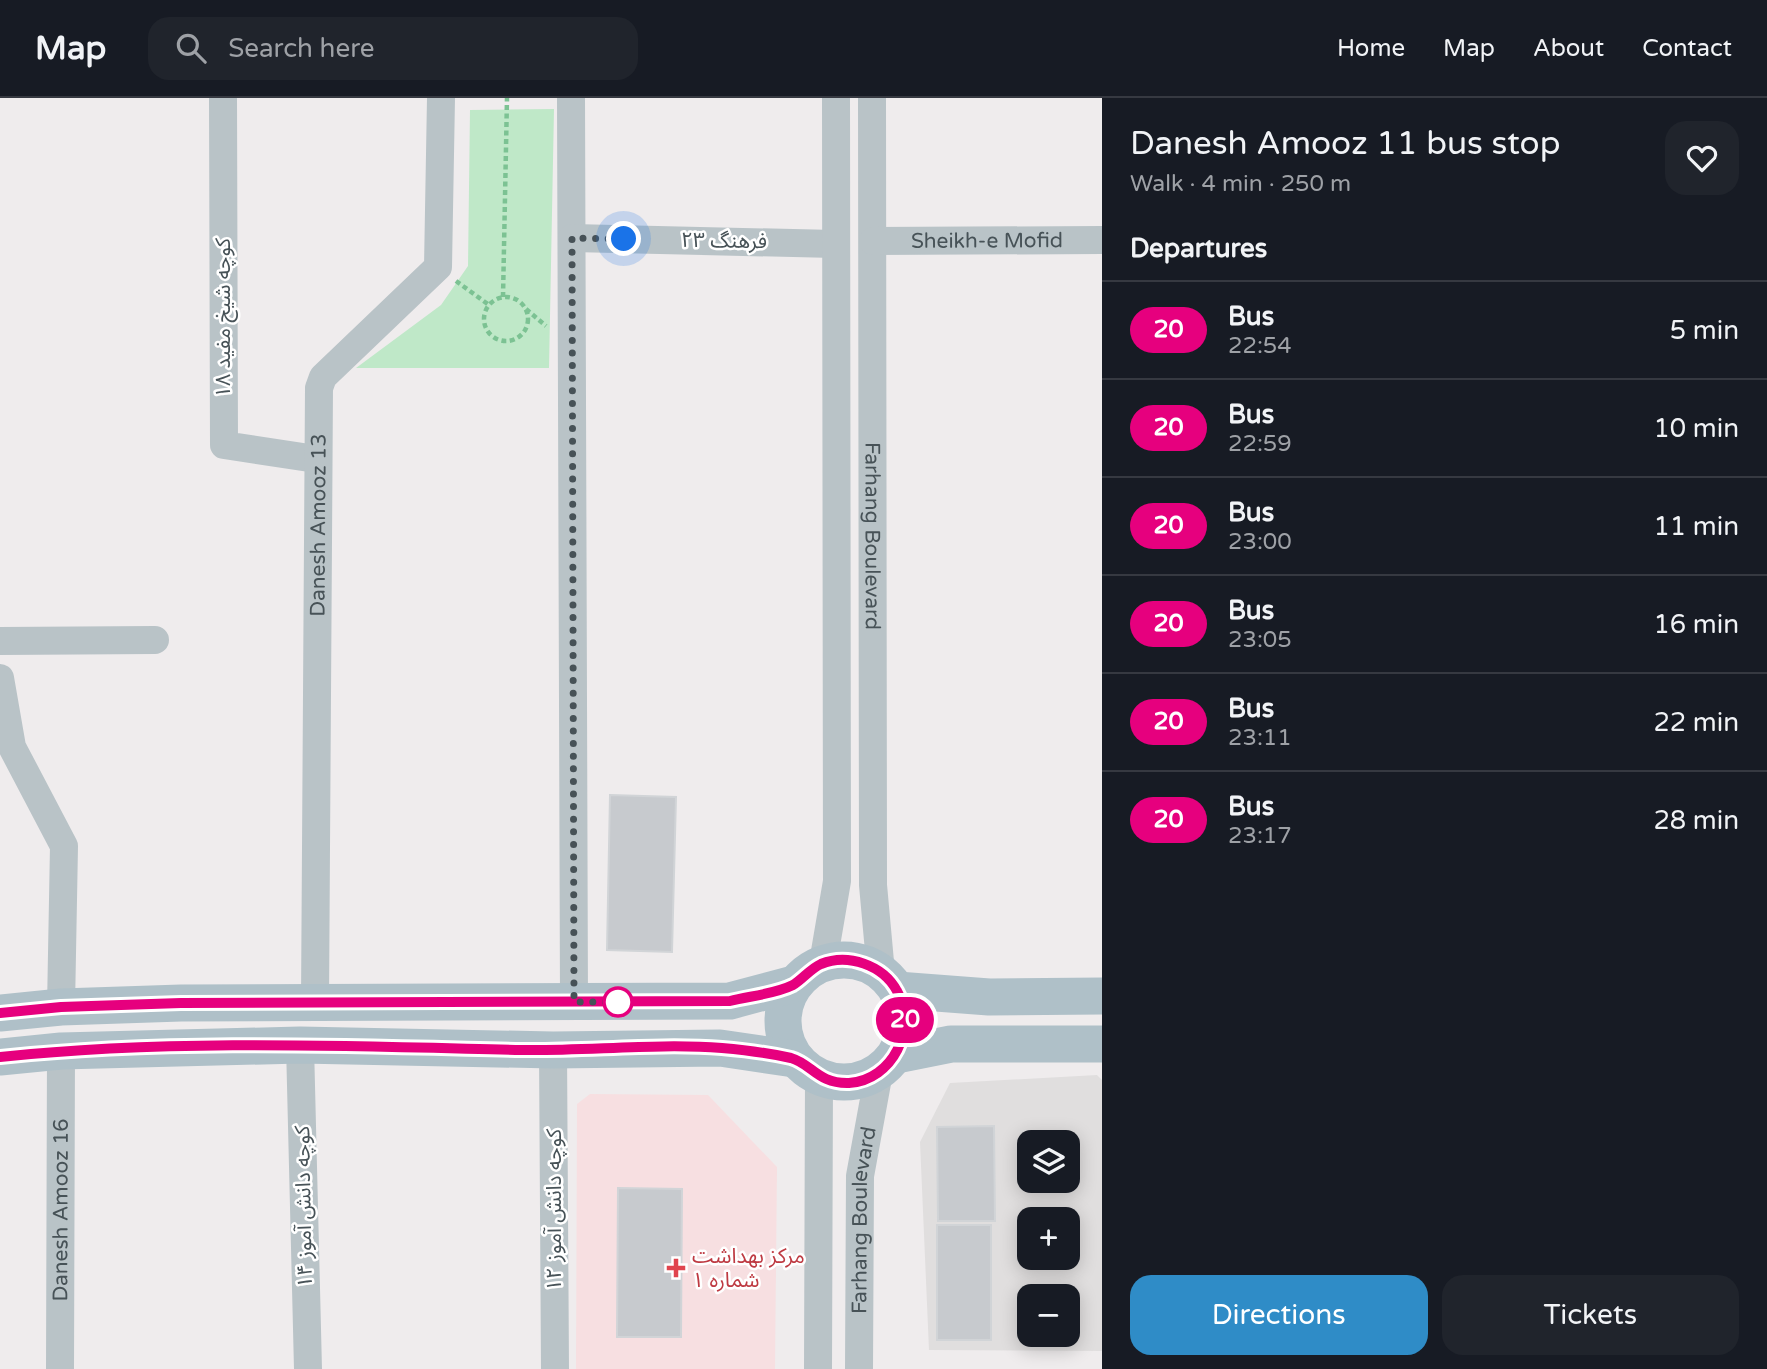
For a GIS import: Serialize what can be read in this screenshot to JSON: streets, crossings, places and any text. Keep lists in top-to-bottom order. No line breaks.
{"streets":{"street":["Sheikh-e Mofid","فرهنگ ۲۳","کوچه شیخ مفید ۱۸","Danesh Amooz 13","Farhang Boulevard","کوچه دانش آموز ۱۴","Danesh Amooz 16","کوچه دانش آموز ۱۲"]},"crossings":[["Sheikh-e Mofid","Farhang Boulevard"],["فرهنگ ۲۳","Farhang Boulevard"],["کوچه شیخ مفید ۱۸","Danesh Amooz 13"]],"places":{"health":["مرکز بهداشت شماره ۱"]},"lines":["bus line 20"],"page":{"header":"Map","search":"Search here","nav":["Home","Map","About","Contact"],"on_map":"20","heading":[["Danesh Amooz 11 bus stop","Walk · 4 min · 250 m"],"Departures"],"list":[{"mark":"20","name":"Bus","note":"22:54","value":"5 min"},{"mark":"20","name":"Bus","note":"22:59","value":"10 min"},{"mark":"20","name":"Bus","note":"23:00","value":"11 min"},{"mark":"20","name":"Bus","note":"23:05","value":"16 min"},{"mark":"20","name":"Bus","note":"23:11","value":"22 min"},{"mark":"20","name":"Bus","note":"23:17","value":"28 min"}],"map_buttons":["+","−"],"buttons":["Directions","Tickets"]}}
